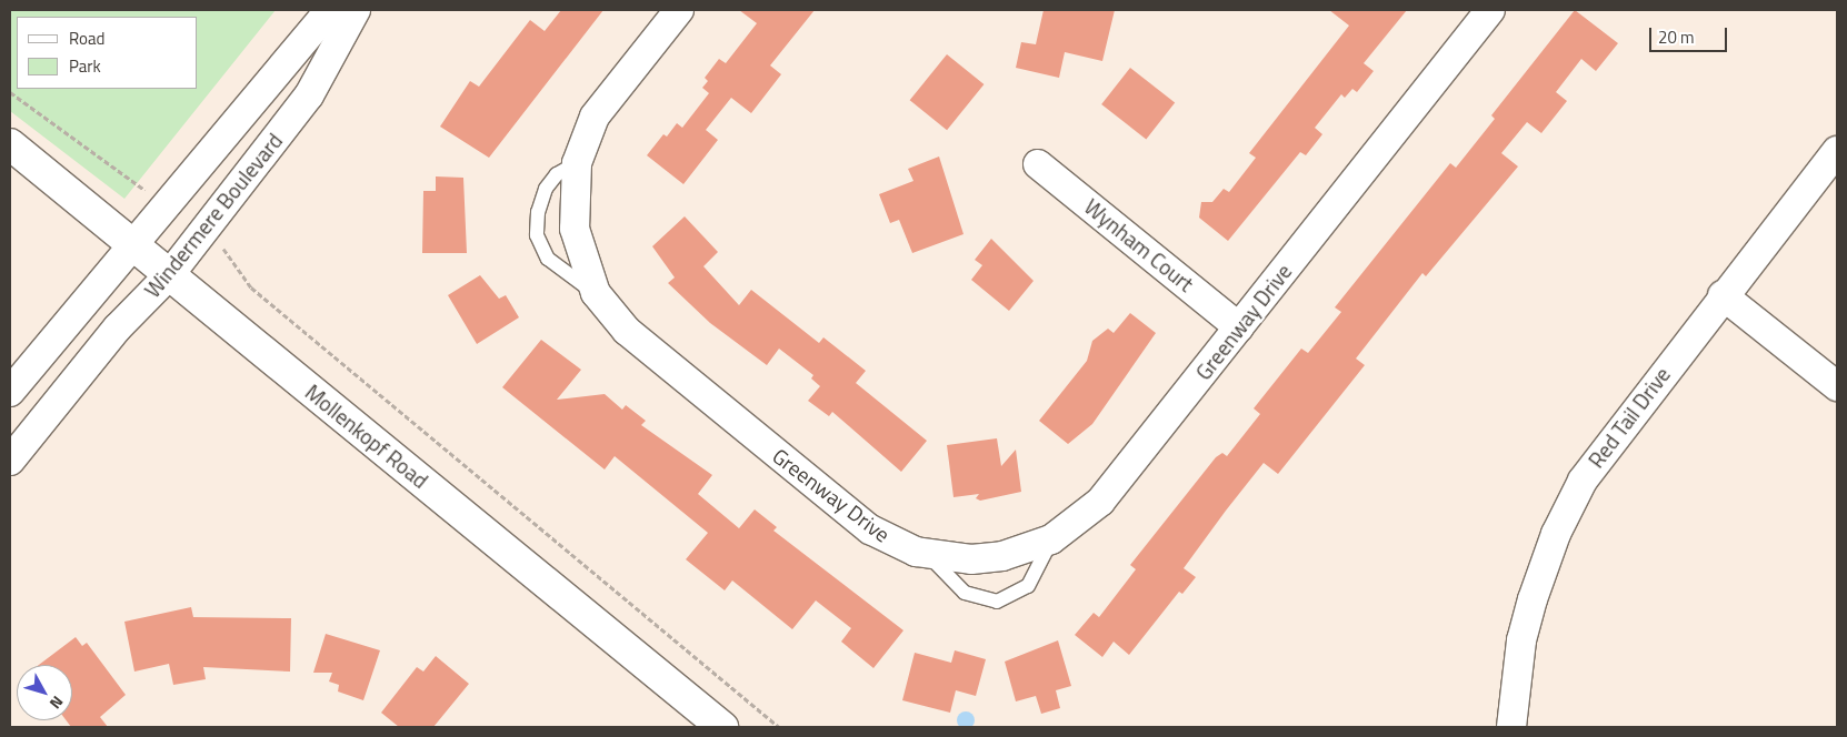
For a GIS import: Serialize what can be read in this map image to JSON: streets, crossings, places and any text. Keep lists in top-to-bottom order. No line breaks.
{"streets":{"street":["Windermere Boulevard","Wynham Court","Greenway Drive","Red Tail Drive","Mollenkopf Road"]},"crossings":[["Windermere Boulevard","Mollenkopf Road"],["Wynham Court","Greenway Drive"]],"legend":["Road","Park"],"scale_bar":"20 m","north":"bottom right"}
